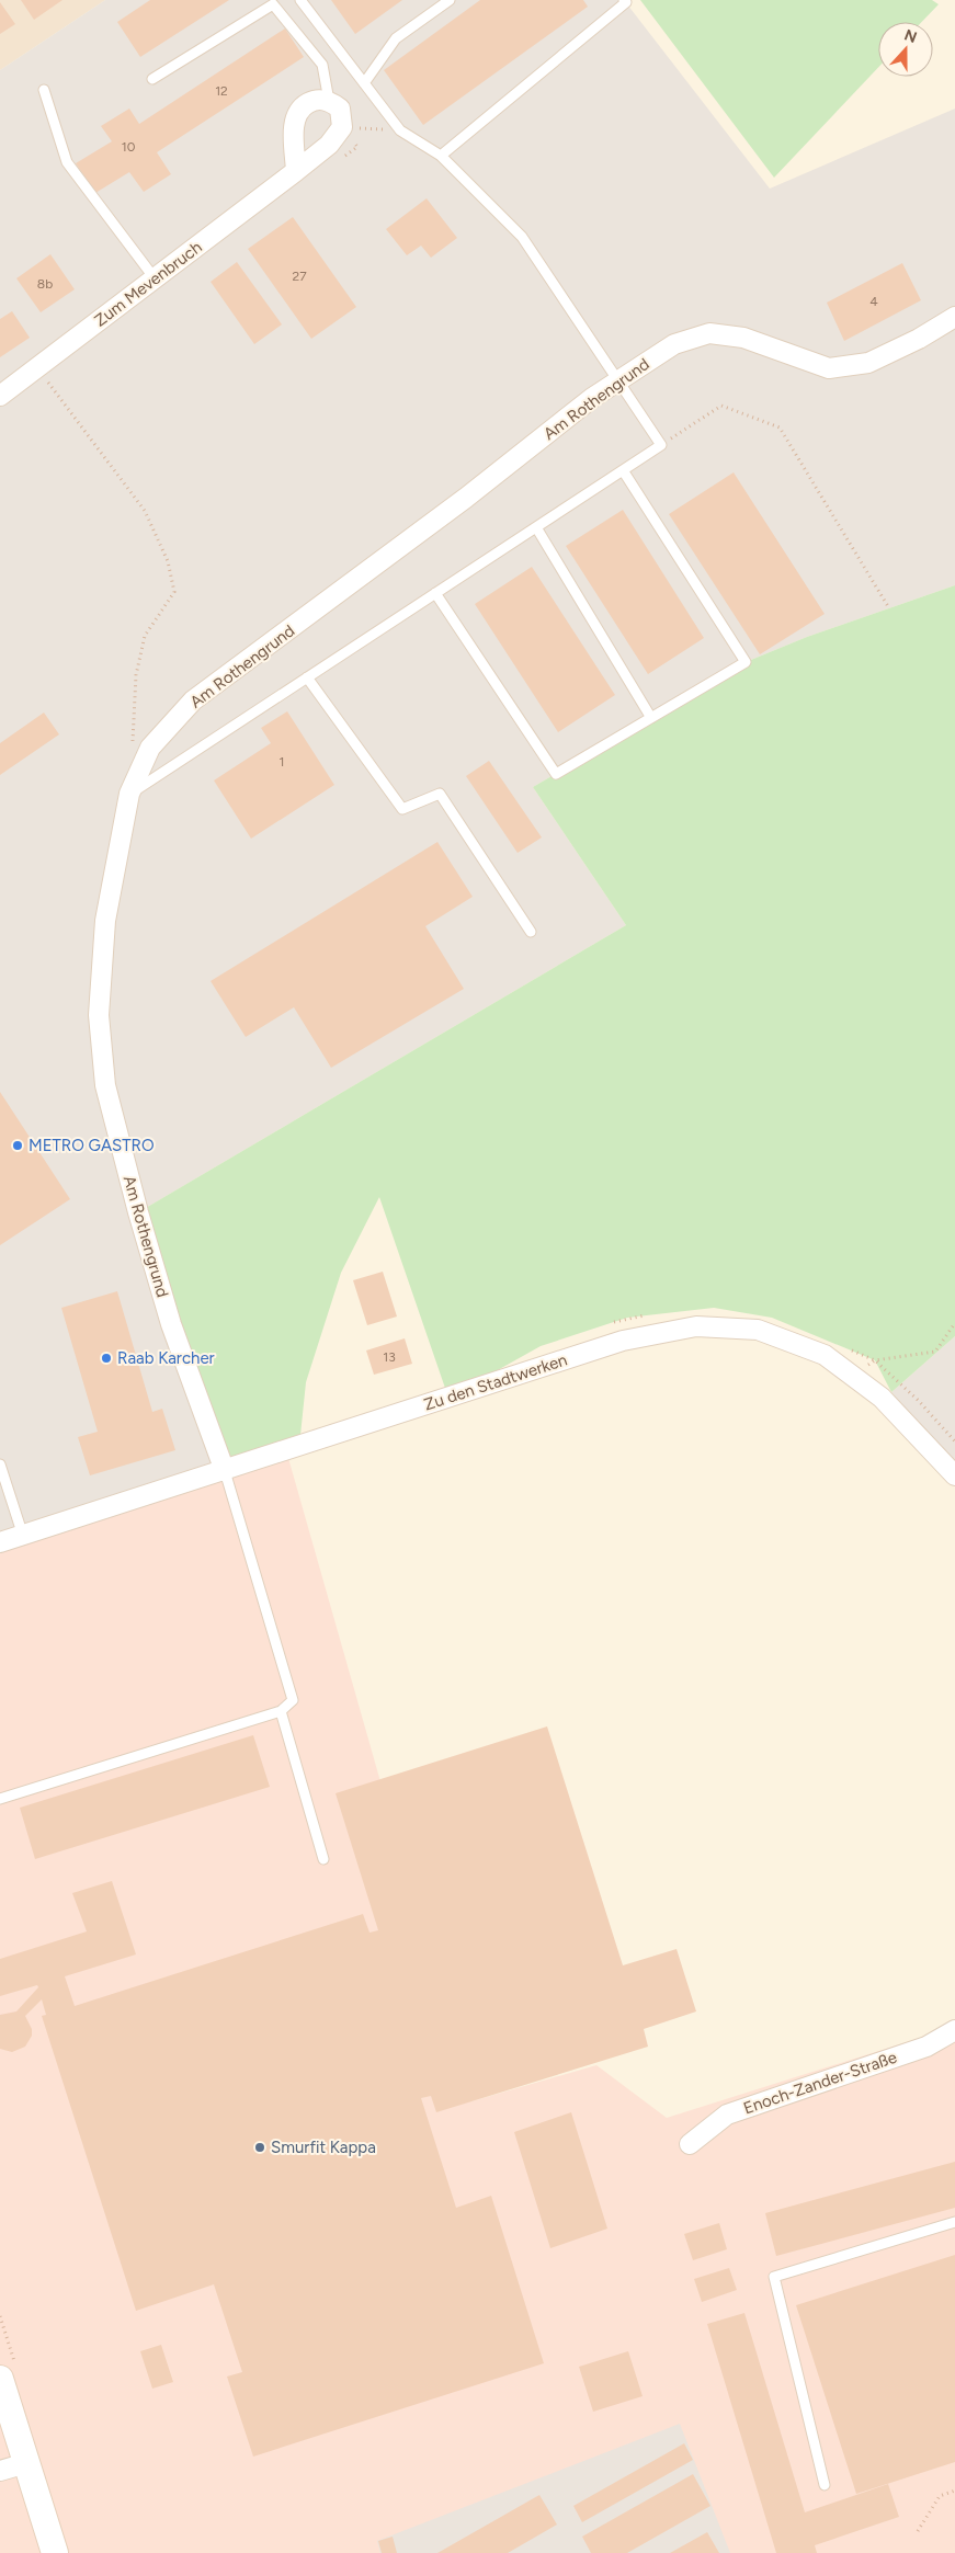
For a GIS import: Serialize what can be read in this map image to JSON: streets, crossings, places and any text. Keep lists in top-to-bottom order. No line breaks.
{"streets":{"street":["Zum Mevenbruch","Am Rothengrund","Zu den Stadtwerken","Enoch-Zander-Straße"]},"crossings":[["Am Rothengrund","Zu den Stadtwerken"]],"places":["METRO GASTRO","Raab Karcher","Smurfit Kappa"],"house_numbers":["12","10","27","8b","4","1","13"],"north":"top"}
